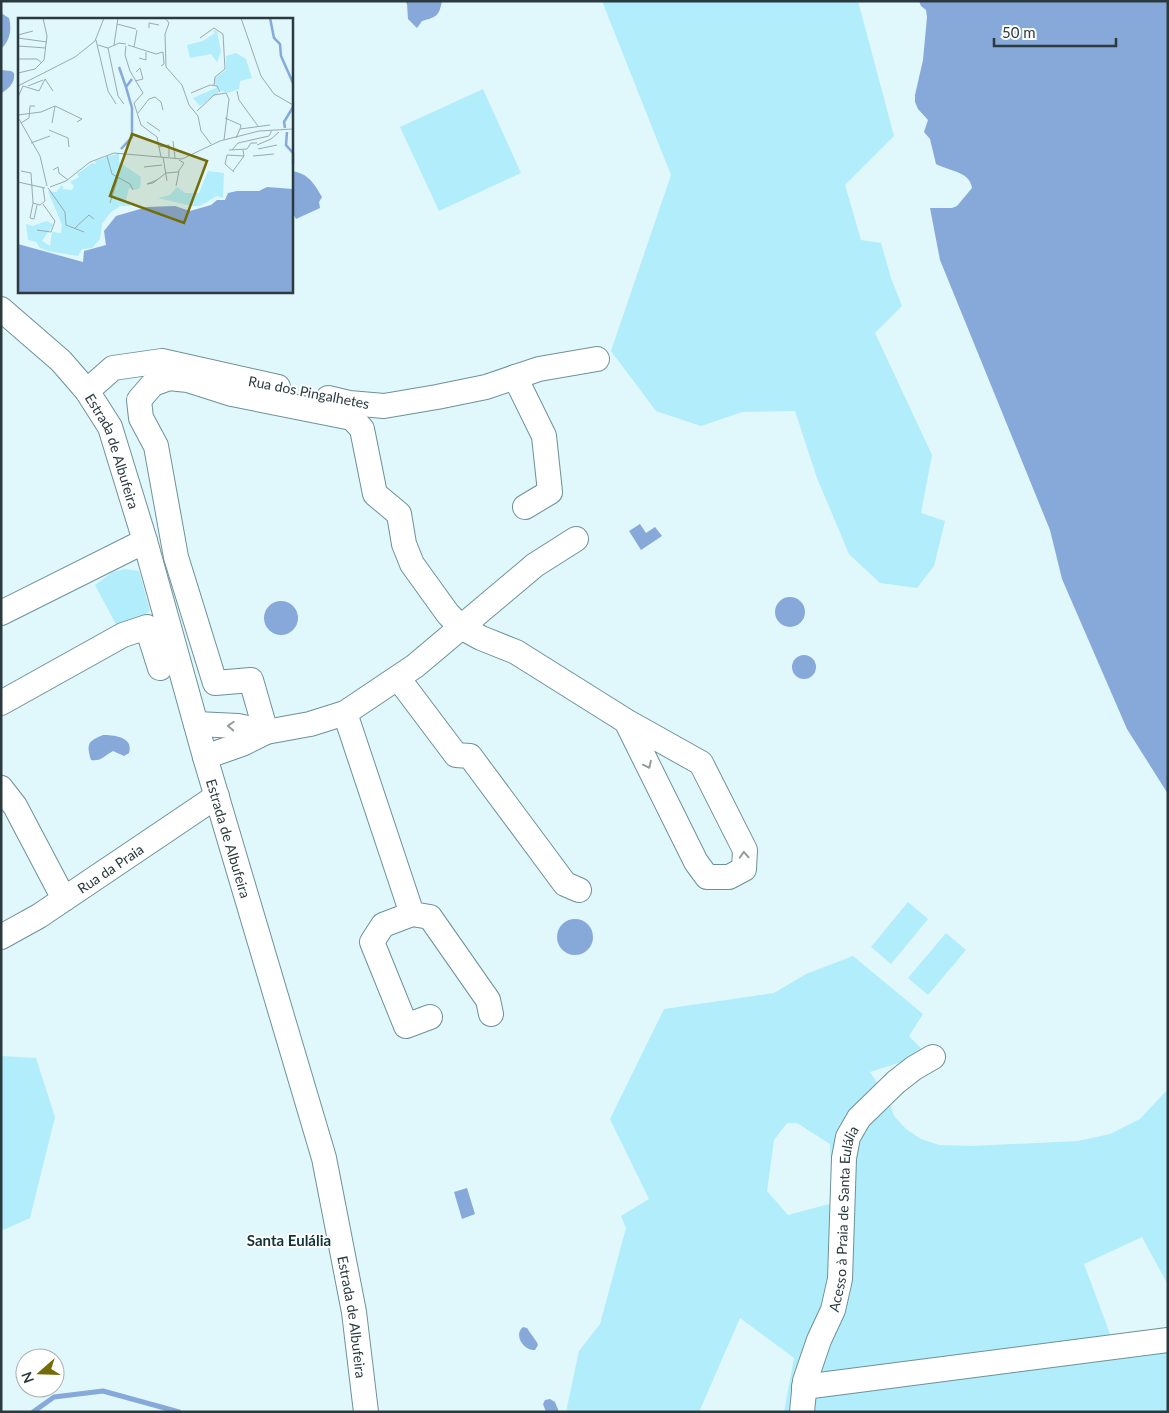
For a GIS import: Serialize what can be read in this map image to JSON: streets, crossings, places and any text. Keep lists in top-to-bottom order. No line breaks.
{"streets":{"street":["Rua dos Pingalhetes","Estrada de Albufeira","Rua da Praia","Acesso à Praia de Santa Eulália"]},"crossings":[["Rua dos Pingalhetes","Estrada de Albufeira"],["Estrada de Albufeira","Rua da Praia"]],"districts":["Santa Eulália"],"scale_bar":"50 m","north":"left"}
